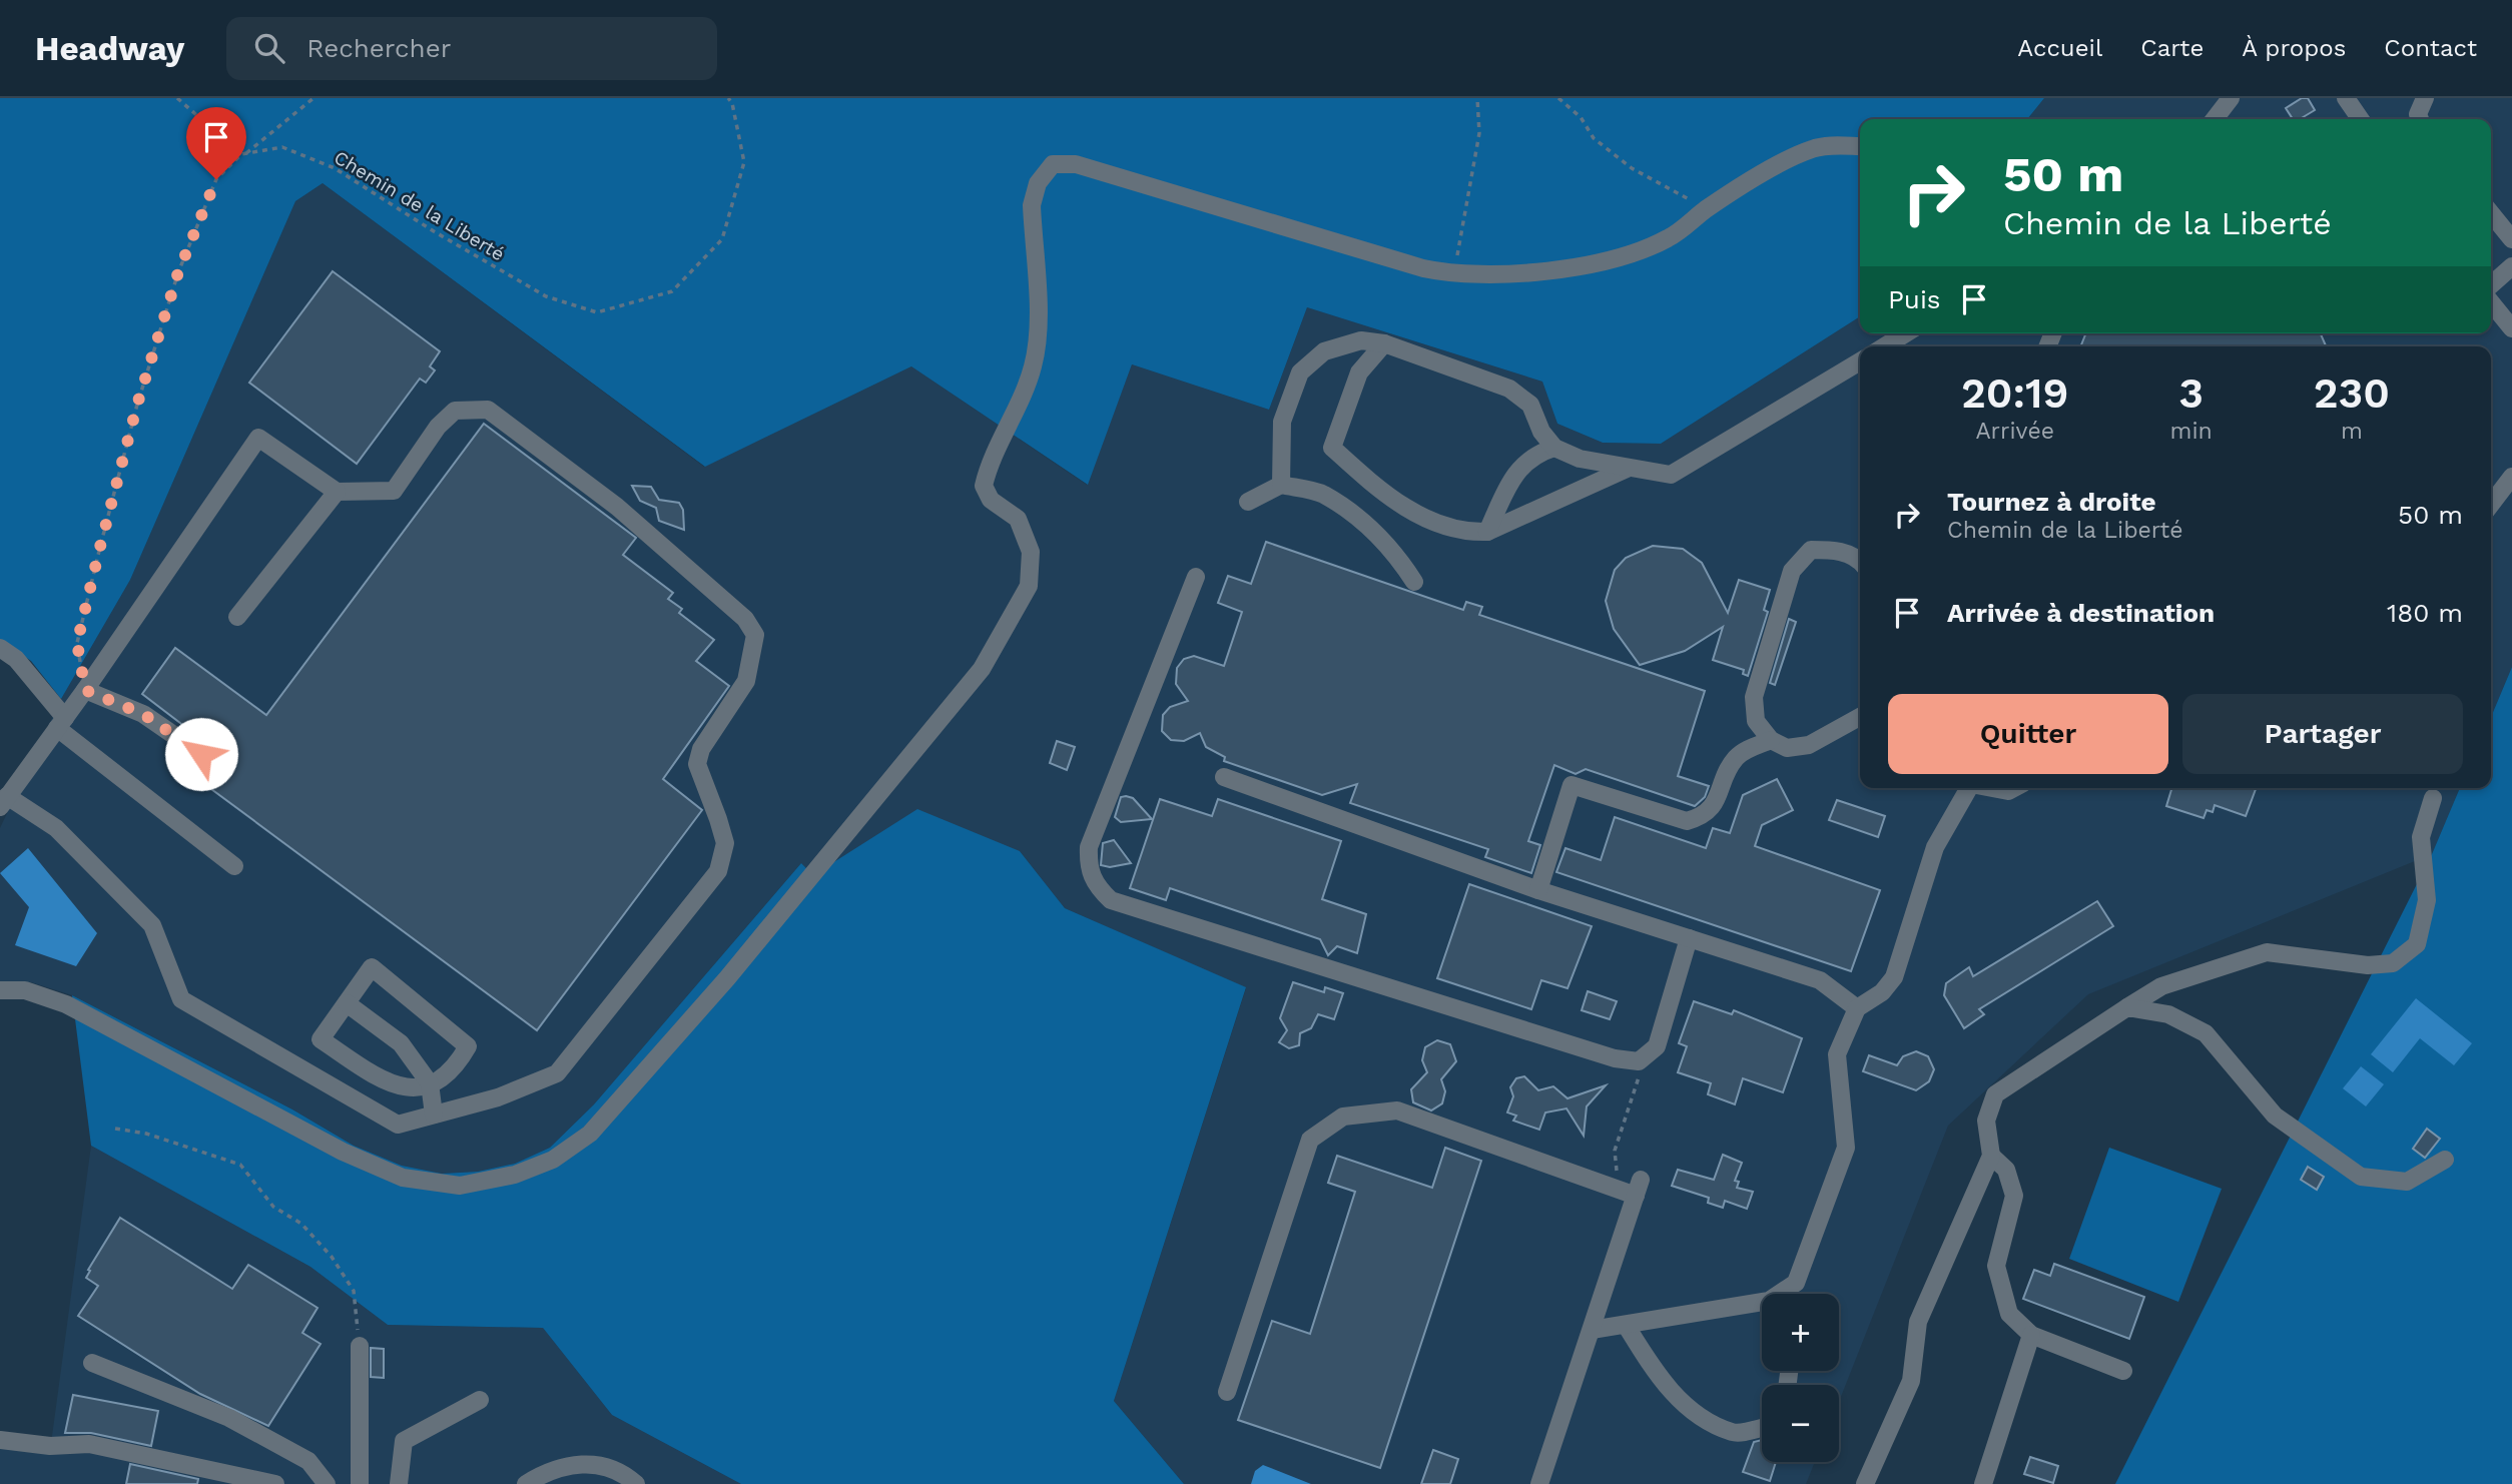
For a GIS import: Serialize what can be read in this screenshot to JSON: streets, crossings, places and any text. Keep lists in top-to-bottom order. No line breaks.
{"streets":{"path":["Chemin de la Liberté"]},"page":{"header":"Headway","search":"Rechercher","nav":["Accueil","Carte","À propos","Contact"],"turn":["50 m","Chemin de la Liberté"],"then":"Puis","eta":["20:19","Arrivée","3","min","230","m"],"list":[{"name":"Tournez à droite","note":"Chemin de la Liberté","value":"50 m"},{"name":"Arrivée à destination","value":"180 m"}],"buttons":["Quitter","Partager"],"map_buttons":["+","−"]}}
